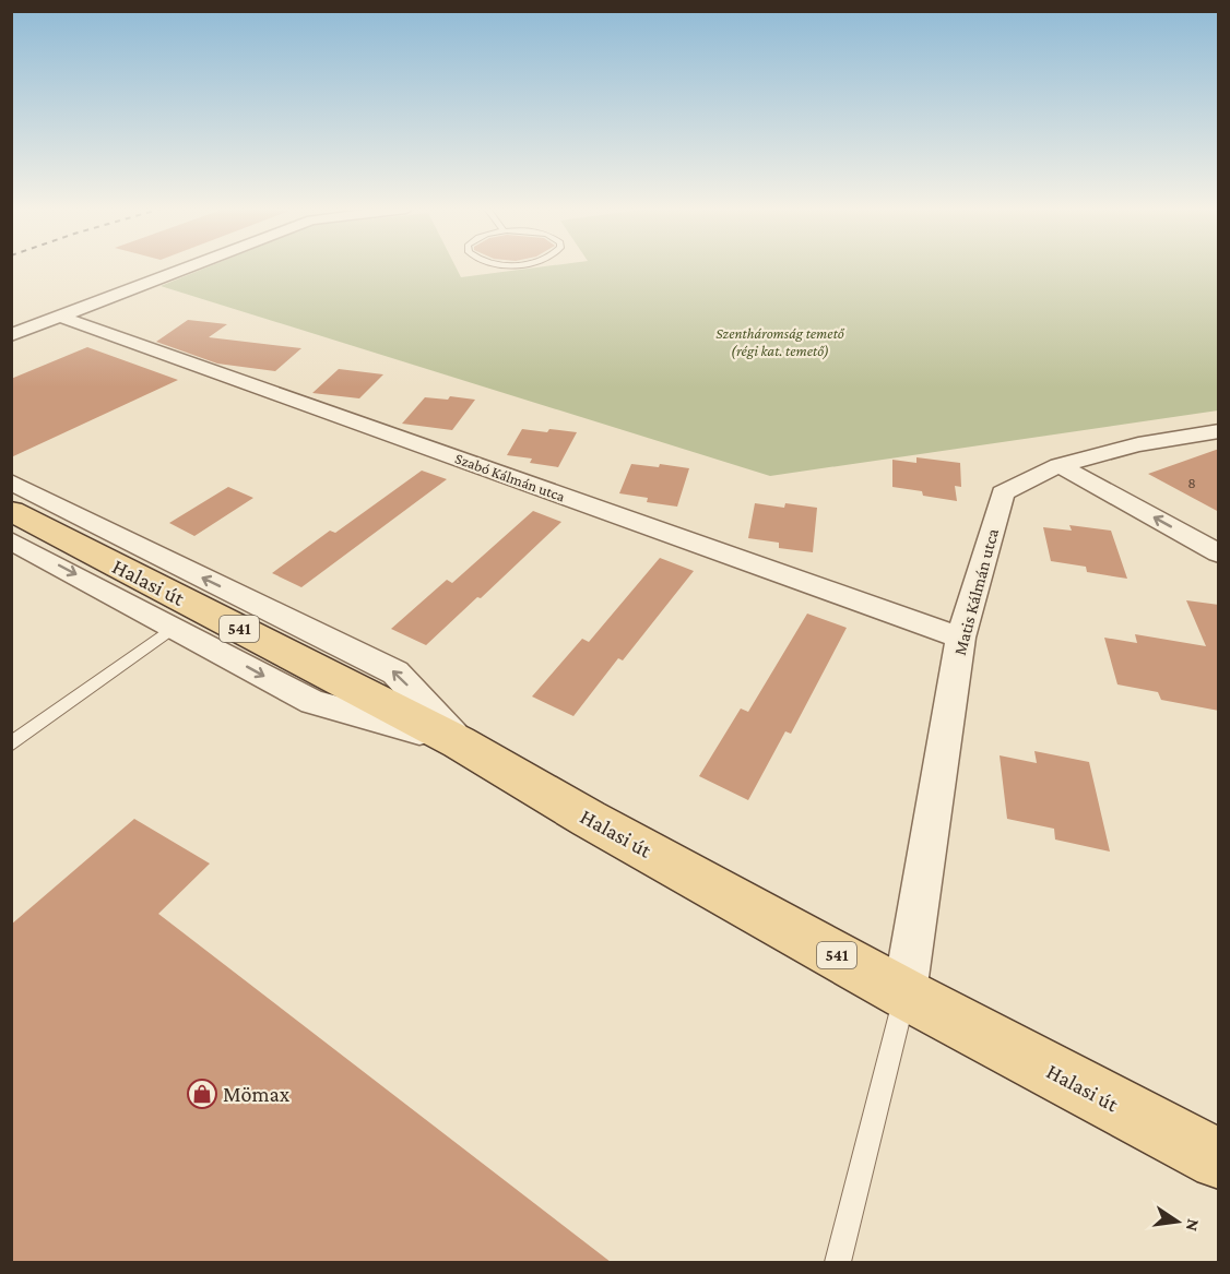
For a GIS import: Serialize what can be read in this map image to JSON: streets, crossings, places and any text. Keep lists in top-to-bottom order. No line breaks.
{"streets":{"main road":["Halasi út","541"],"street":["Szabó Kálmán utca","Matis Kálmán utca"]},"crossings":[["Szabó Kálmán utca","Matis Kálmán utca"],["Halasi út","Matis Kálmán utca"]],"parks":["Szentháromság temető (régi kat. temető)"],"places":{"shop":["Mömax"]},"house_numbers":["8"],"north":"right"}
